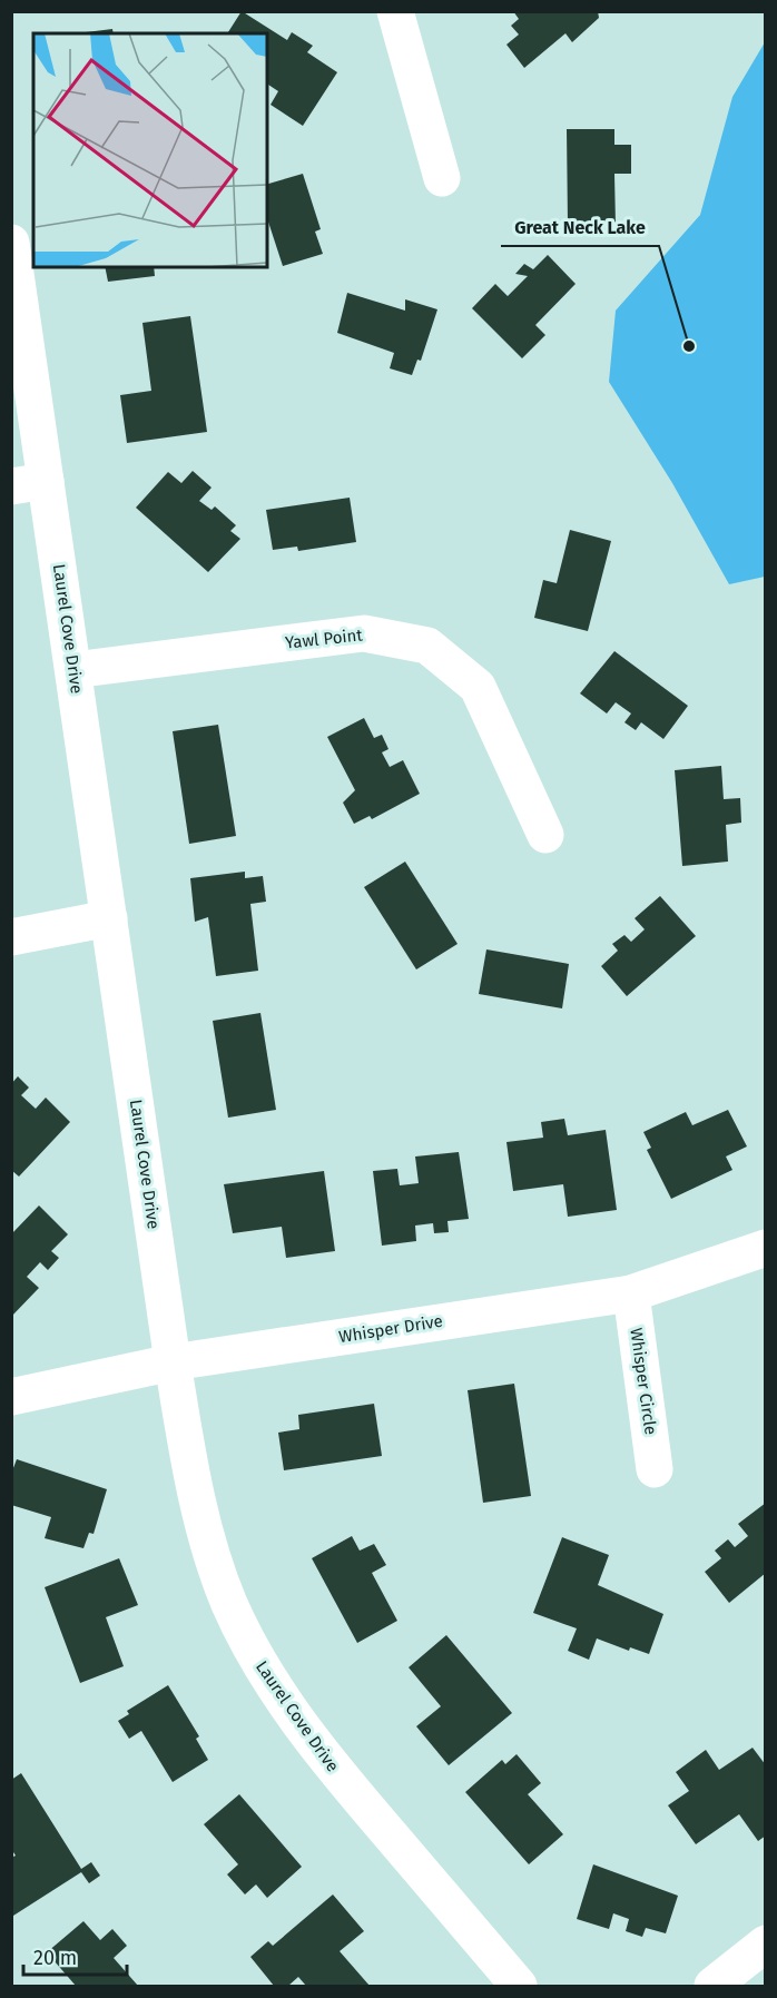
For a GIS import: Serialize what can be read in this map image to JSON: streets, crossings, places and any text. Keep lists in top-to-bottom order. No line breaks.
{"streets":{"street":["Laurel Cove Drive","Yawl Point","Whisper Drive","Whisper Circle"]},"crossings":[["Laurel Cove Drive","Yawl Point"],["Laurel Cove Drive","Whisper Drive"],["Whisper Drive","Whisper Circle"]],"places":["Great Neck Lake"],"scale_bar":"20 m"}
